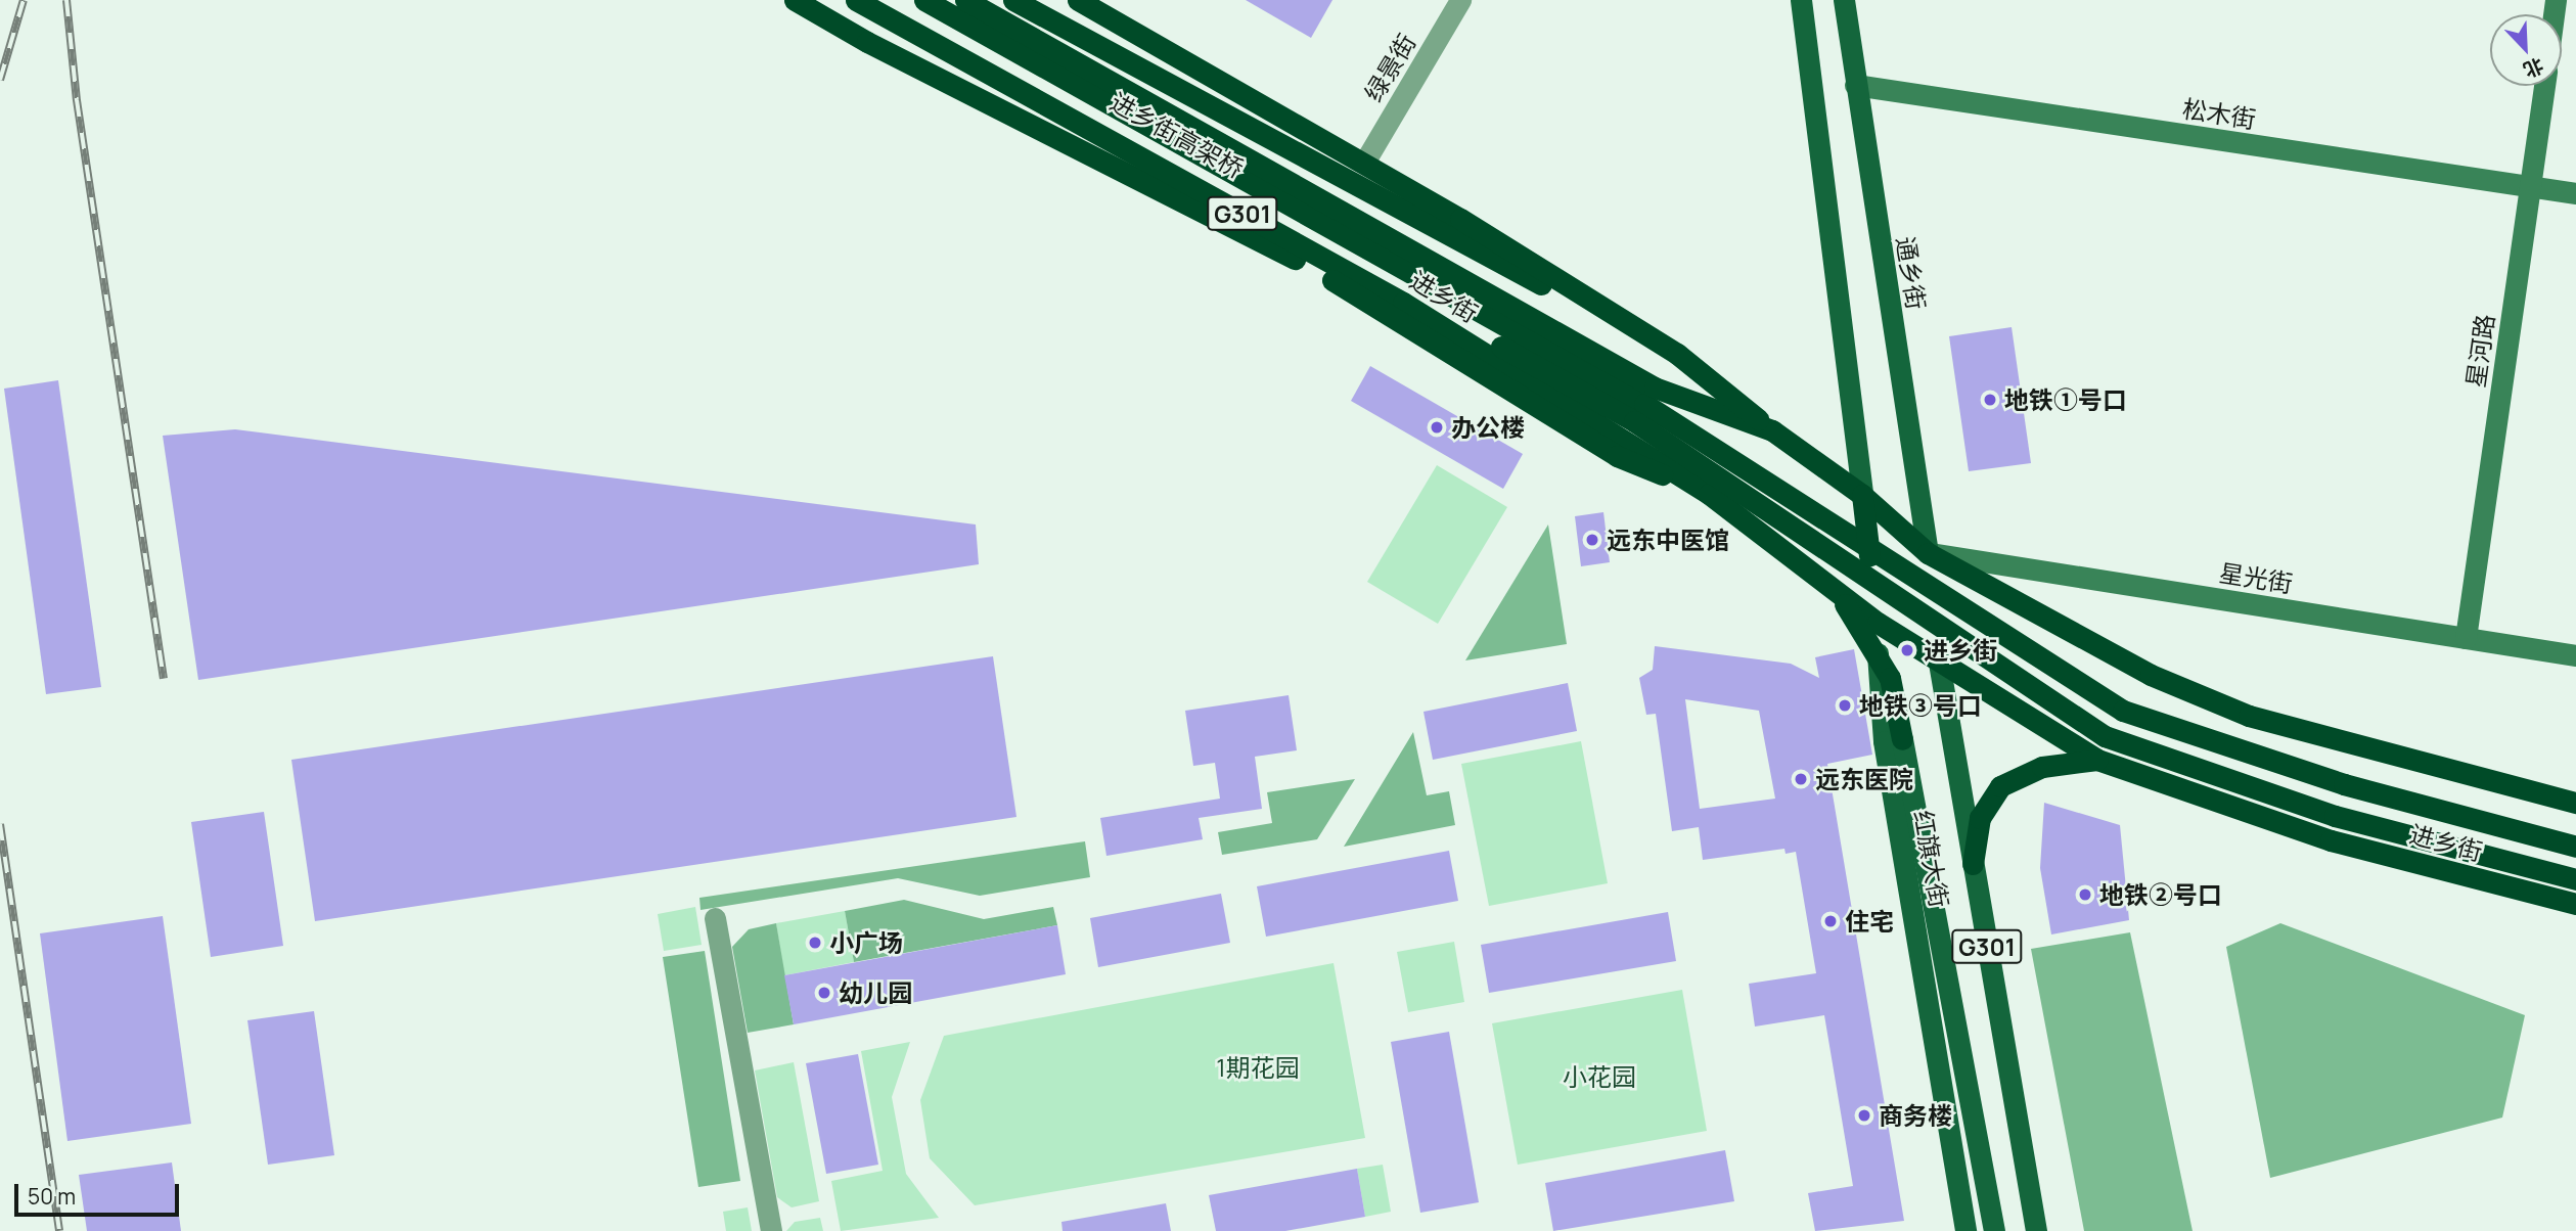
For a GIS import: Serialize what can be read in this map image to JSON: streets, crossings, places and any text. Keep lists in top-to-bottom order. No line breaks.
{"streets":{"highway":["进乡街高架桥","G301","进乡街","红旗大街"],"main road":["通乡街"],"street":["绿景街","松木街","星河路","星光街"]},"crossings":[["松木街","通乡街"],["松木街","星河路"],["进乡街高架桥","进乡街"],["通乡街","进乡街"],["通乡街","星光街"],["通乡街","红旗大街"],["进乡街","星光街"],["进乡街","红旗大街"],["星河路","星光街"],["星光街","红旗大街"]],"parks":["1期花园","小花园"],"places":["地铁①号口","办公楼","远东中医馆","进乡街","地铁③号口","远东医院","地铁②号口","住宅","小广场","幼儿园","商务楼"],"scale_bar":"50 m","north":"bottom right"}
